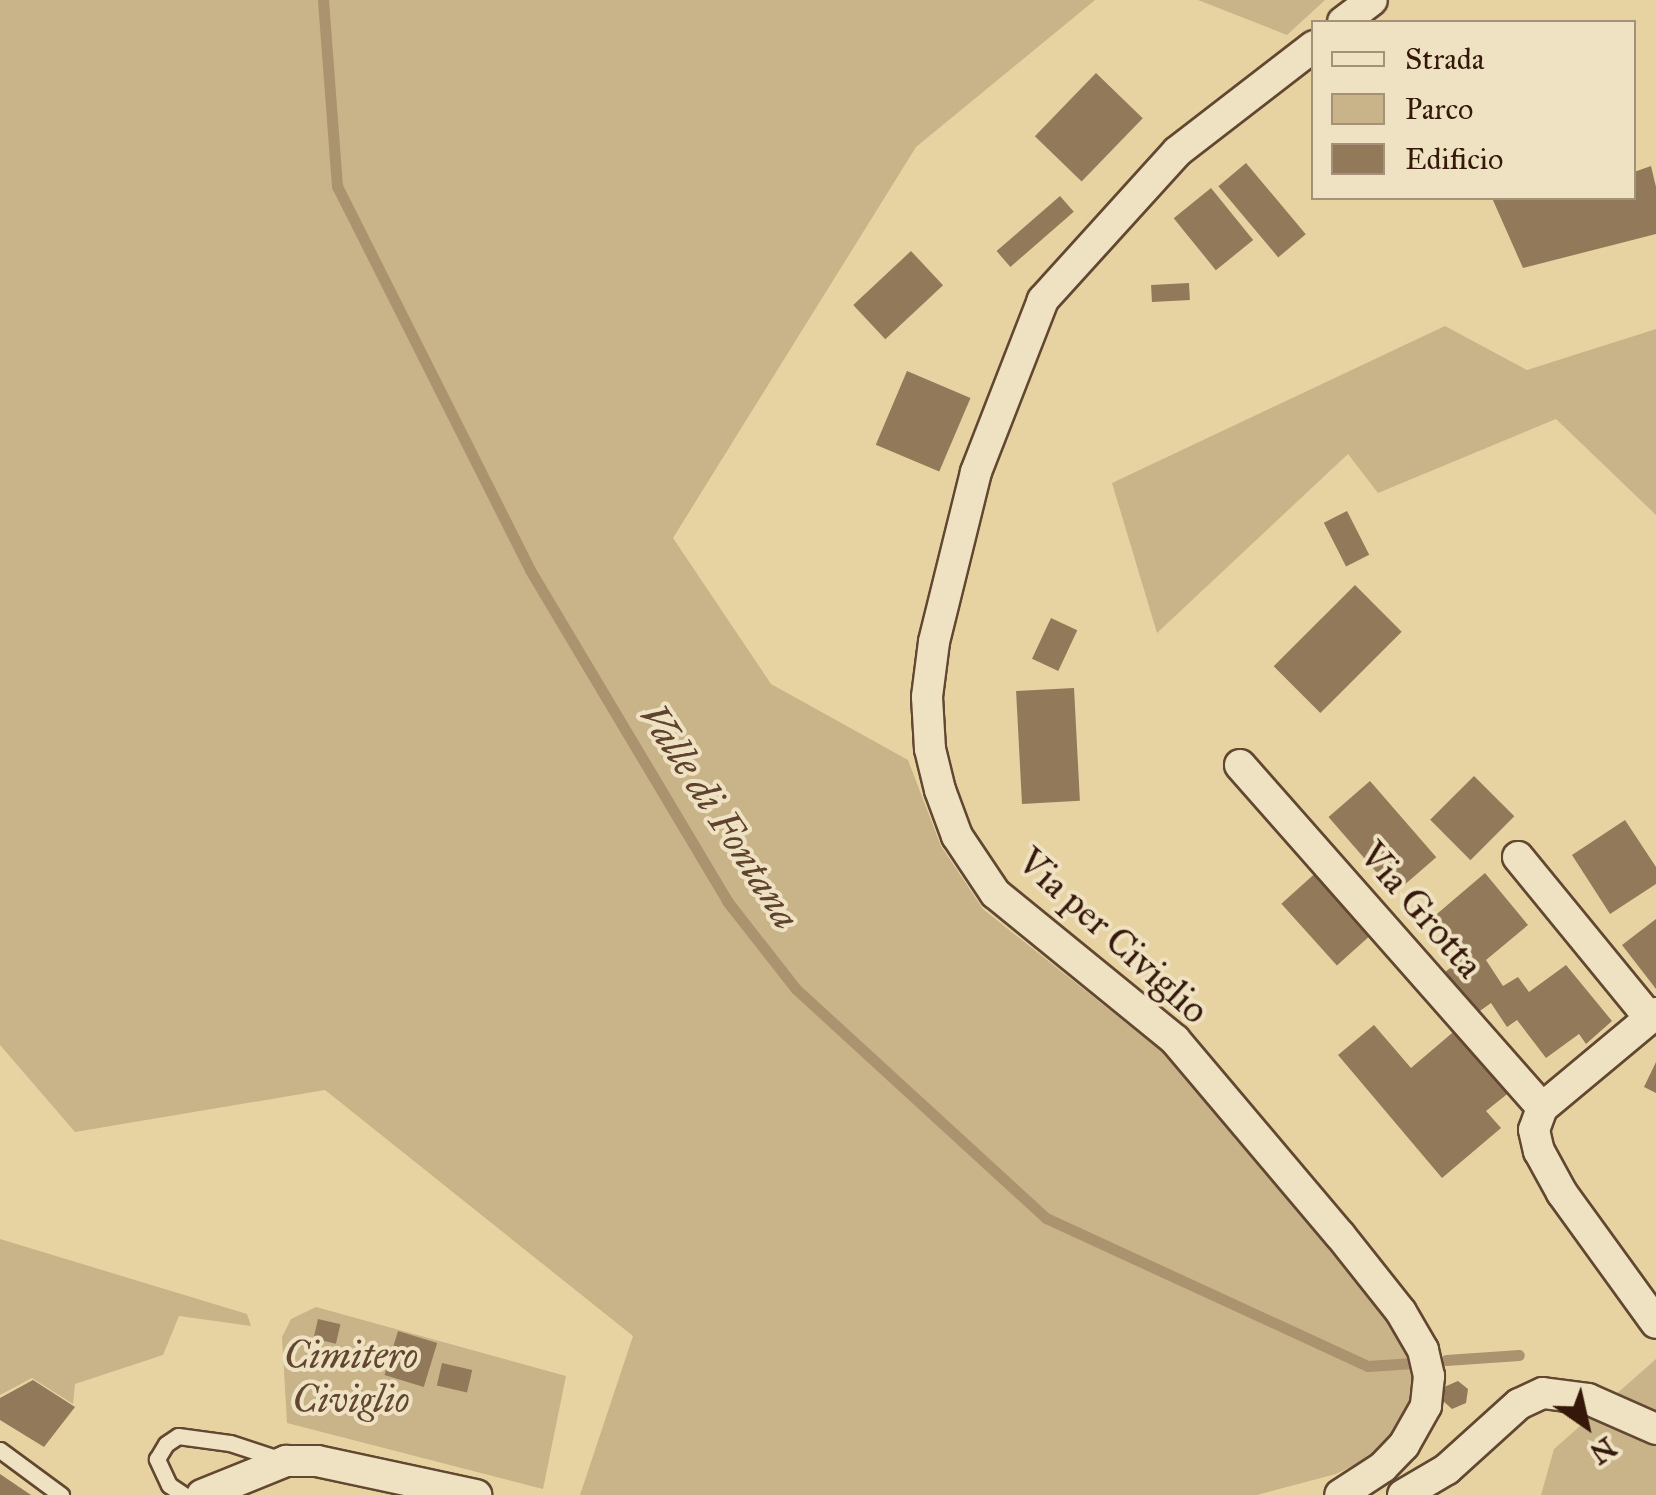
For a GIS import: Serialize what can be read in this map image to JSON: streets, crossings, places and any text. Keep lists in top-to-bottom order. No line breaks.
{"streets":{"street":["Via Grotta","Via per Civiglio"]},"water":["Valle di Fontana"],"parks":["Cimitero Civiglio"],"legend":["Strada","Parco","Edificio"],"north":"bottom right"}
